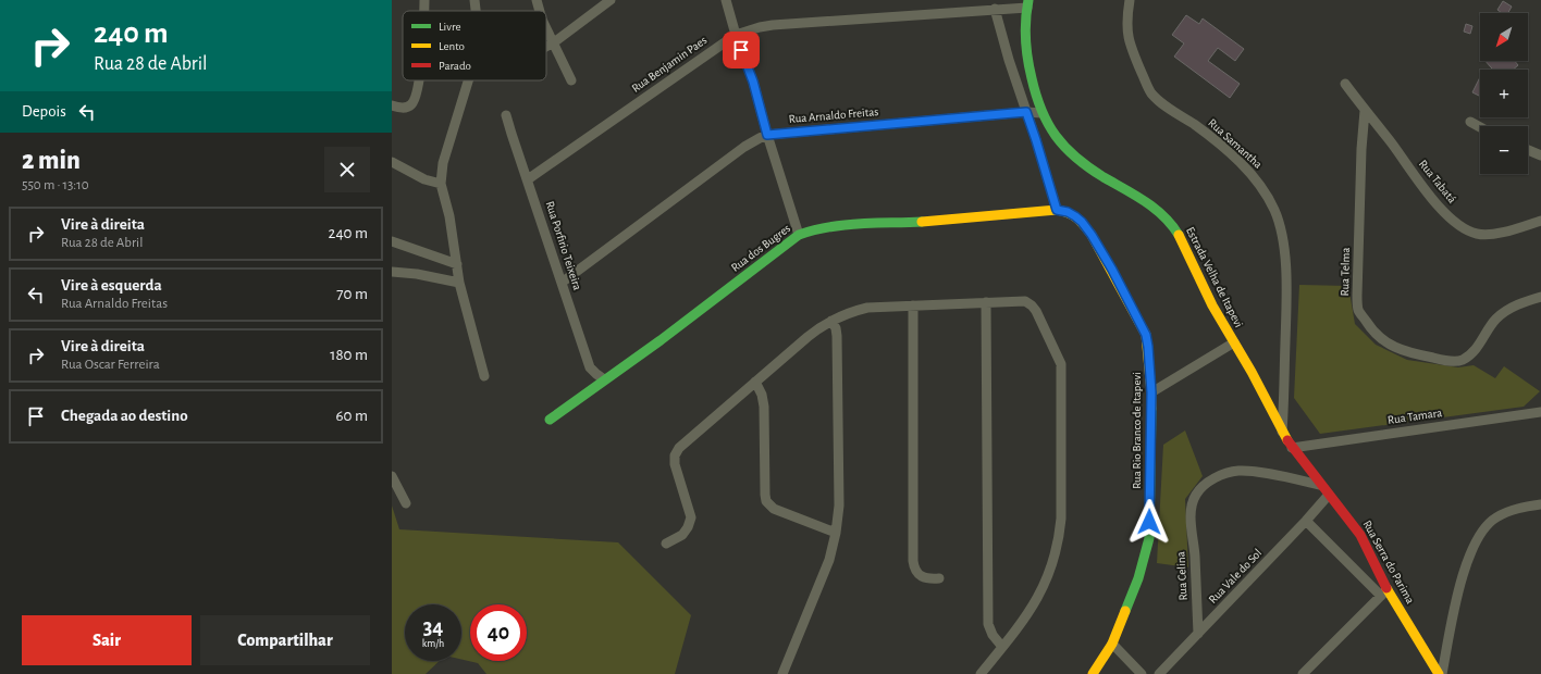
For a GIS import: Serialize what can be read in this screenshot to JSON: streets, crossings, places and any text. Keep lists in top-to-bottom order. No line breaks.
{"streets":{"street":["Rua Benjamin Paes","Rua Arnaldo Freitas","Rua Samantha","Rua Tabatá","Rua Porfirio Teixeira","Rua dos Bugres","Rua Telma","Estrada Velha de Itapevi","Rua Tamara","Rua Rio Branco de Itapevi","Rua Serra do Parima","Rua Celina","Rua Vale do Sol"]},"crossings":[["Rua Benjamin Paes","Rua Porfirio Teixeira"],["Rua Benjamin Paes","Estrada Velha de Itapevi"],["Rua Arnaldo Freitas","Rua Porfirio Teixeira"],["Rua Arnaldo Freitas","Estrada Velha de Itapevi"],["Rua Samantha","Estrada Velha de Itapevi"],["Rua Tabatá","Rua Telma"],["Rua Porfirio Teixeira","Rua dos Bugres"],["Rua dos Bugres","Rua Rio Branco de Itapevi"],["Estrada Velha de Itapevi","Rua Tamara"],["Estrada Velha de Itapevi","Rua Serra do Parima"],["Rua Tamara","Rua Serra do Parima"],["Rua Serra do Parima","Rua Celina"],["Rua Serra do Parima","Rua Vale do Sol"],["Rua Celina","Rua Vale do Sol"]],"legend":["Livre","Lento","Parado"],"north":"bottom left","page":{"turn":["240 m","Rua 28 de Abril"],"map_buttons":["+","−"],"then":"Depois","heading":["2 min","550 m · 13:10"],"list":[{"name":"Vire à direita","note":"Rua 28 de Abril","value":"240 m"},{"name":"Vire à esquerda","note":"Rua Arnaldo Freitas","value":"70 m"},{"name":"Vire à direita","note":"Rua Oscar Ferreira","value":"180 m"},{"name":"Chegada ao destino","value":"60 m"}],"speed":"34 km/h","limit":"40","buttons":["Sair","Compartilhar"]}}
